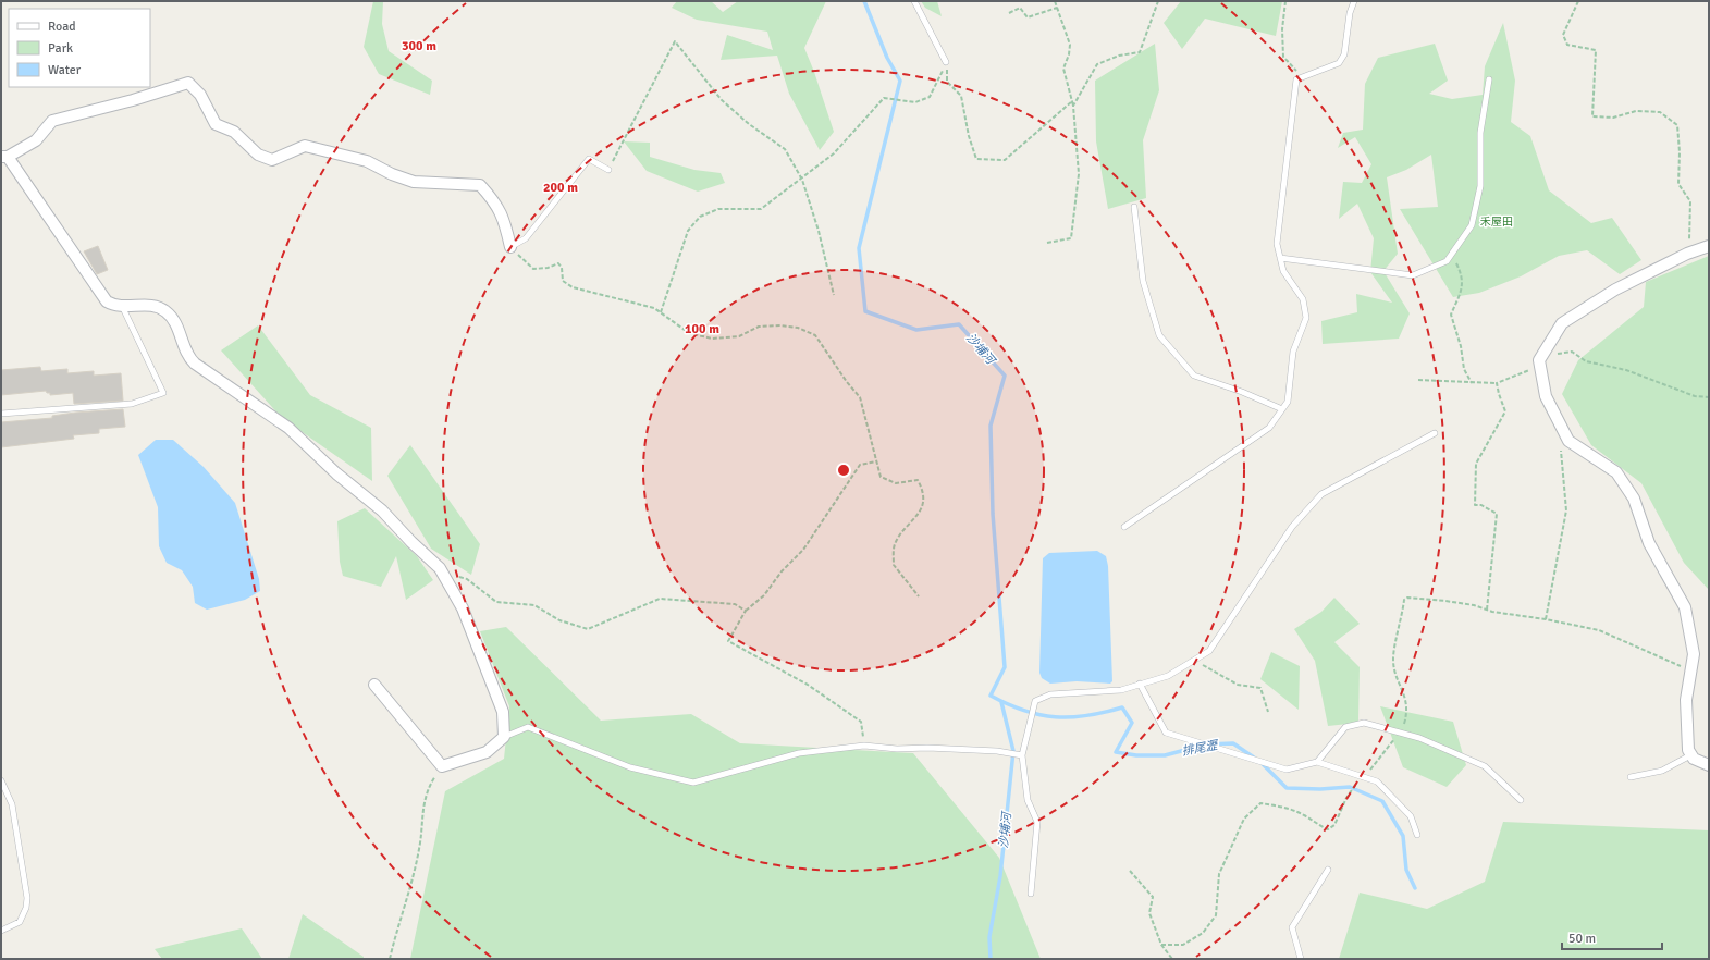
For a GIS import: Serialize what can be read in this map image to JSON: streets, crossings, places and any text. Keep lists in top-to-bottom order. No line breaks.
{"water":["沙埔河","排尾瀝"],"parks":["禾屋田"],"legend":["Road","Park","Water"],"scale_bar":"50 m","rings":["300 m","200 m","100 m"]}
